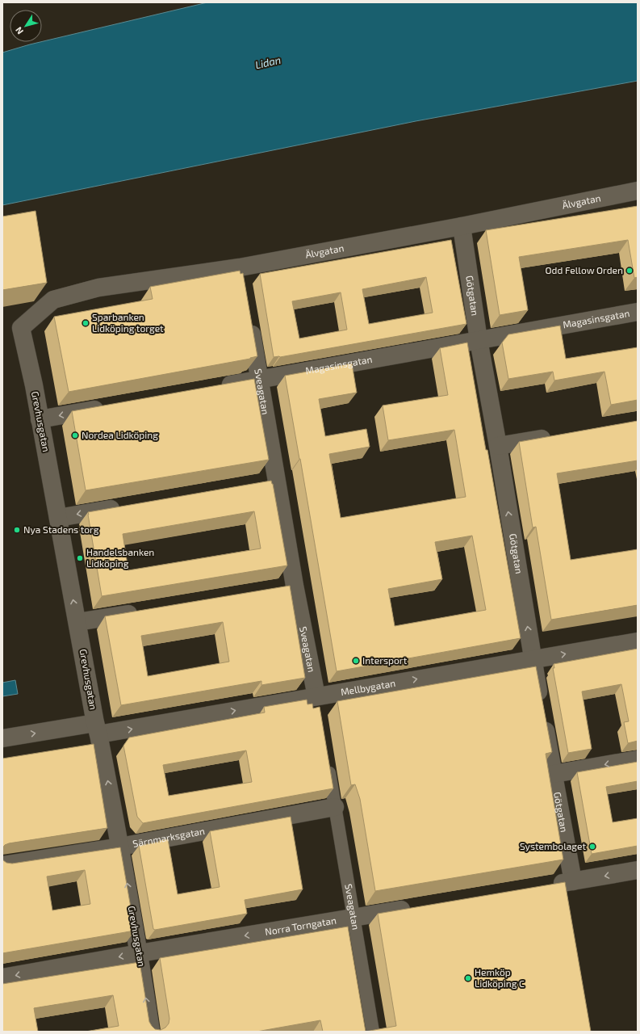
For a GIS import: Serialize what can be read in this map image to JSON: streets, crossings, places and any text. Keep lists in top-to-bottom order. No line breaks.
{"streets":{"street":["Älvgatan","Götgatan","Magasinsgatan","Sveagatan","Grevhusgatan","Mellbygatan","Särnmarksgatan","Norra Torngatan"]},"crossings":[["Älvgatan","Götgatan"],["Älvgatan","Grevhusgatan"],["Götgatan","Magasinsgatan"],["Götgatan","Mellbygatan"],["Magasinsgatan","Sveagatan"],["Sveagatan","Mellbygatan"],["Sveagatan","Särnmarksgatan"],["Sveagatan","Norra Torngatan"],["Grevhusgatan","Mellbygatan"],["Grevhusgatan","Särnmarksgatan"],["Grevhusgatan","Norra Torngatan"]],"one_way":["Grevhusgatan","Mellbygatan","Norra Torngatan"],"water":["Lidan"],"places":["Odd Fellow Orden","Sparbanken Lidköping torget","Nordea Lidköping","Nya Stadens torg","Handelsbanken Lidköping","Intersport","Systembolaget","Hemköp Lidköping C"],"north":"bottom left"}
